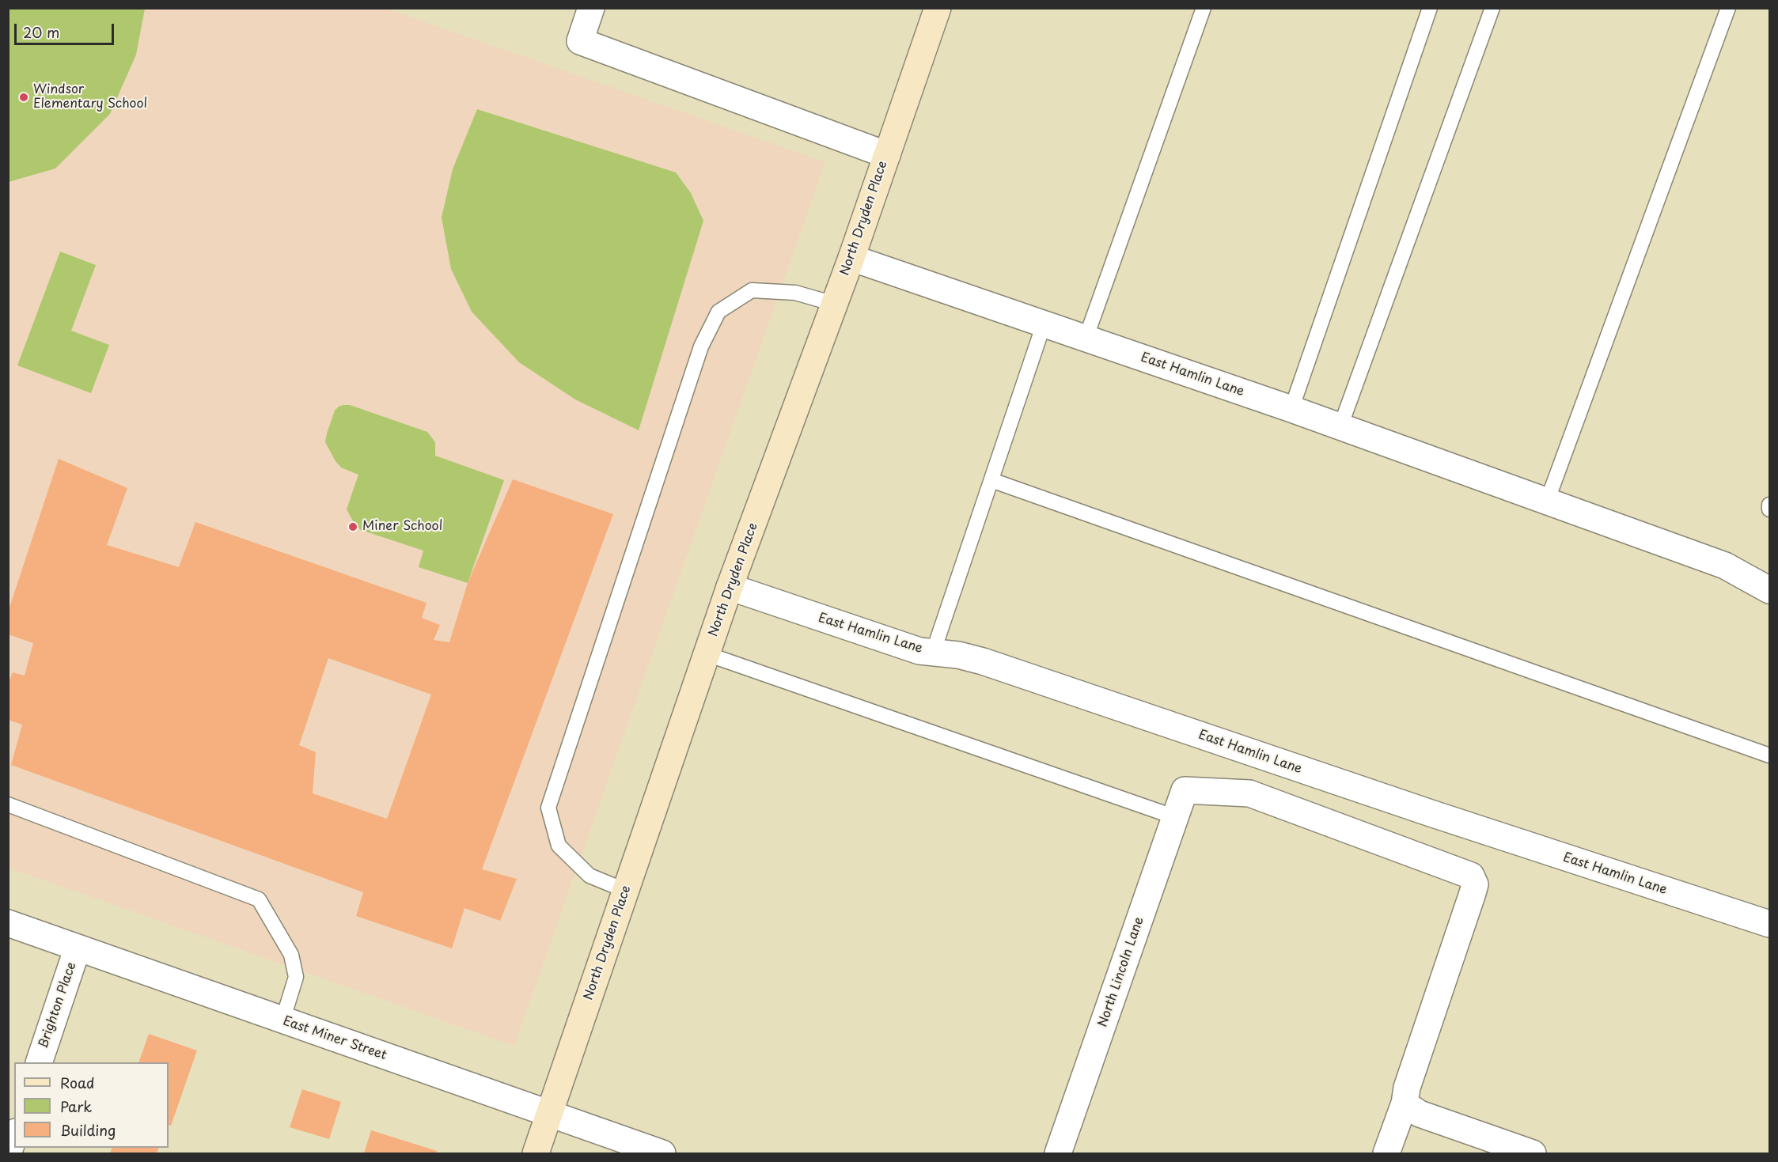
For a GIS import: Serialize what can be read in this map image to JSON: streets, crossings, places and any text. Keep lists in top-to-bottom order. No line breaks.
{"streets":{"street":["North Dryden Place","East Hamlin Lane","North Lincoln Lane","Brighton Place","East Miner Street"]},"crossings":[["North Dryden Place","East Hamlin Lane"],["North Dryden Place","East Miner Street"],["Brighton Place","East Miner Street"]],"places":["Windsor Elementary School","Miner School"],"legend":["Road","Park","Building"],"scale_bar":"20 m"}
